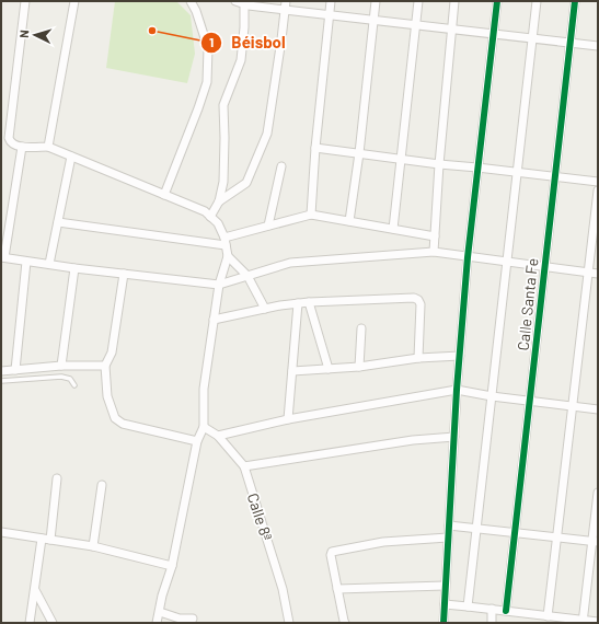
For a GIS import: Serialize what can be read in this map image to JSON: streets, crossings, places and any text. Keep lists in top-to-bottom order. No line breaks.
{"streets":{"street":["Calle Santa Fe","Calle 8ª"]},"places":["Béisbol"],"north":"left"}
